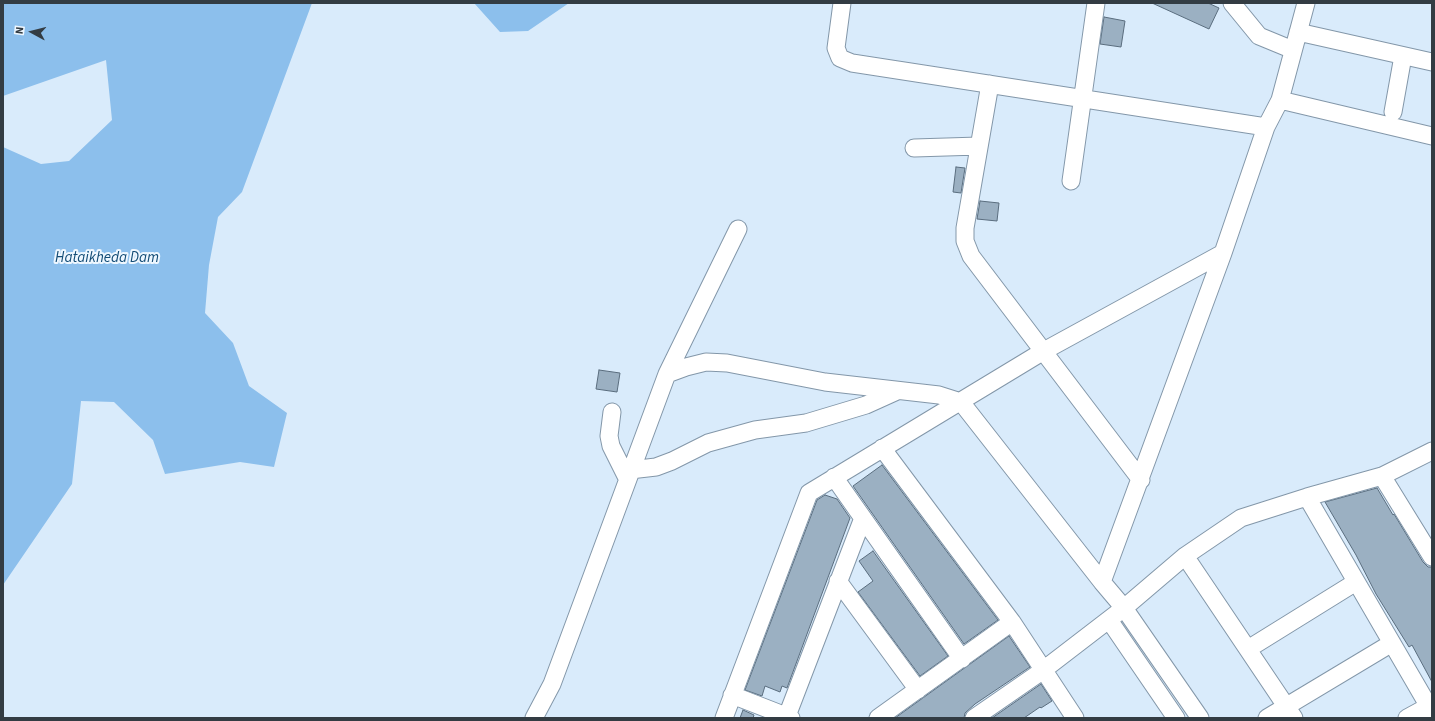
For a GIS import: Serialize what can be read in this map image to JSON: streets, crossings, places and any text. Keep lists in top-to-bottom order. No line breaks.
{"water":["Hataikheda Dam"],"north":"left"}
